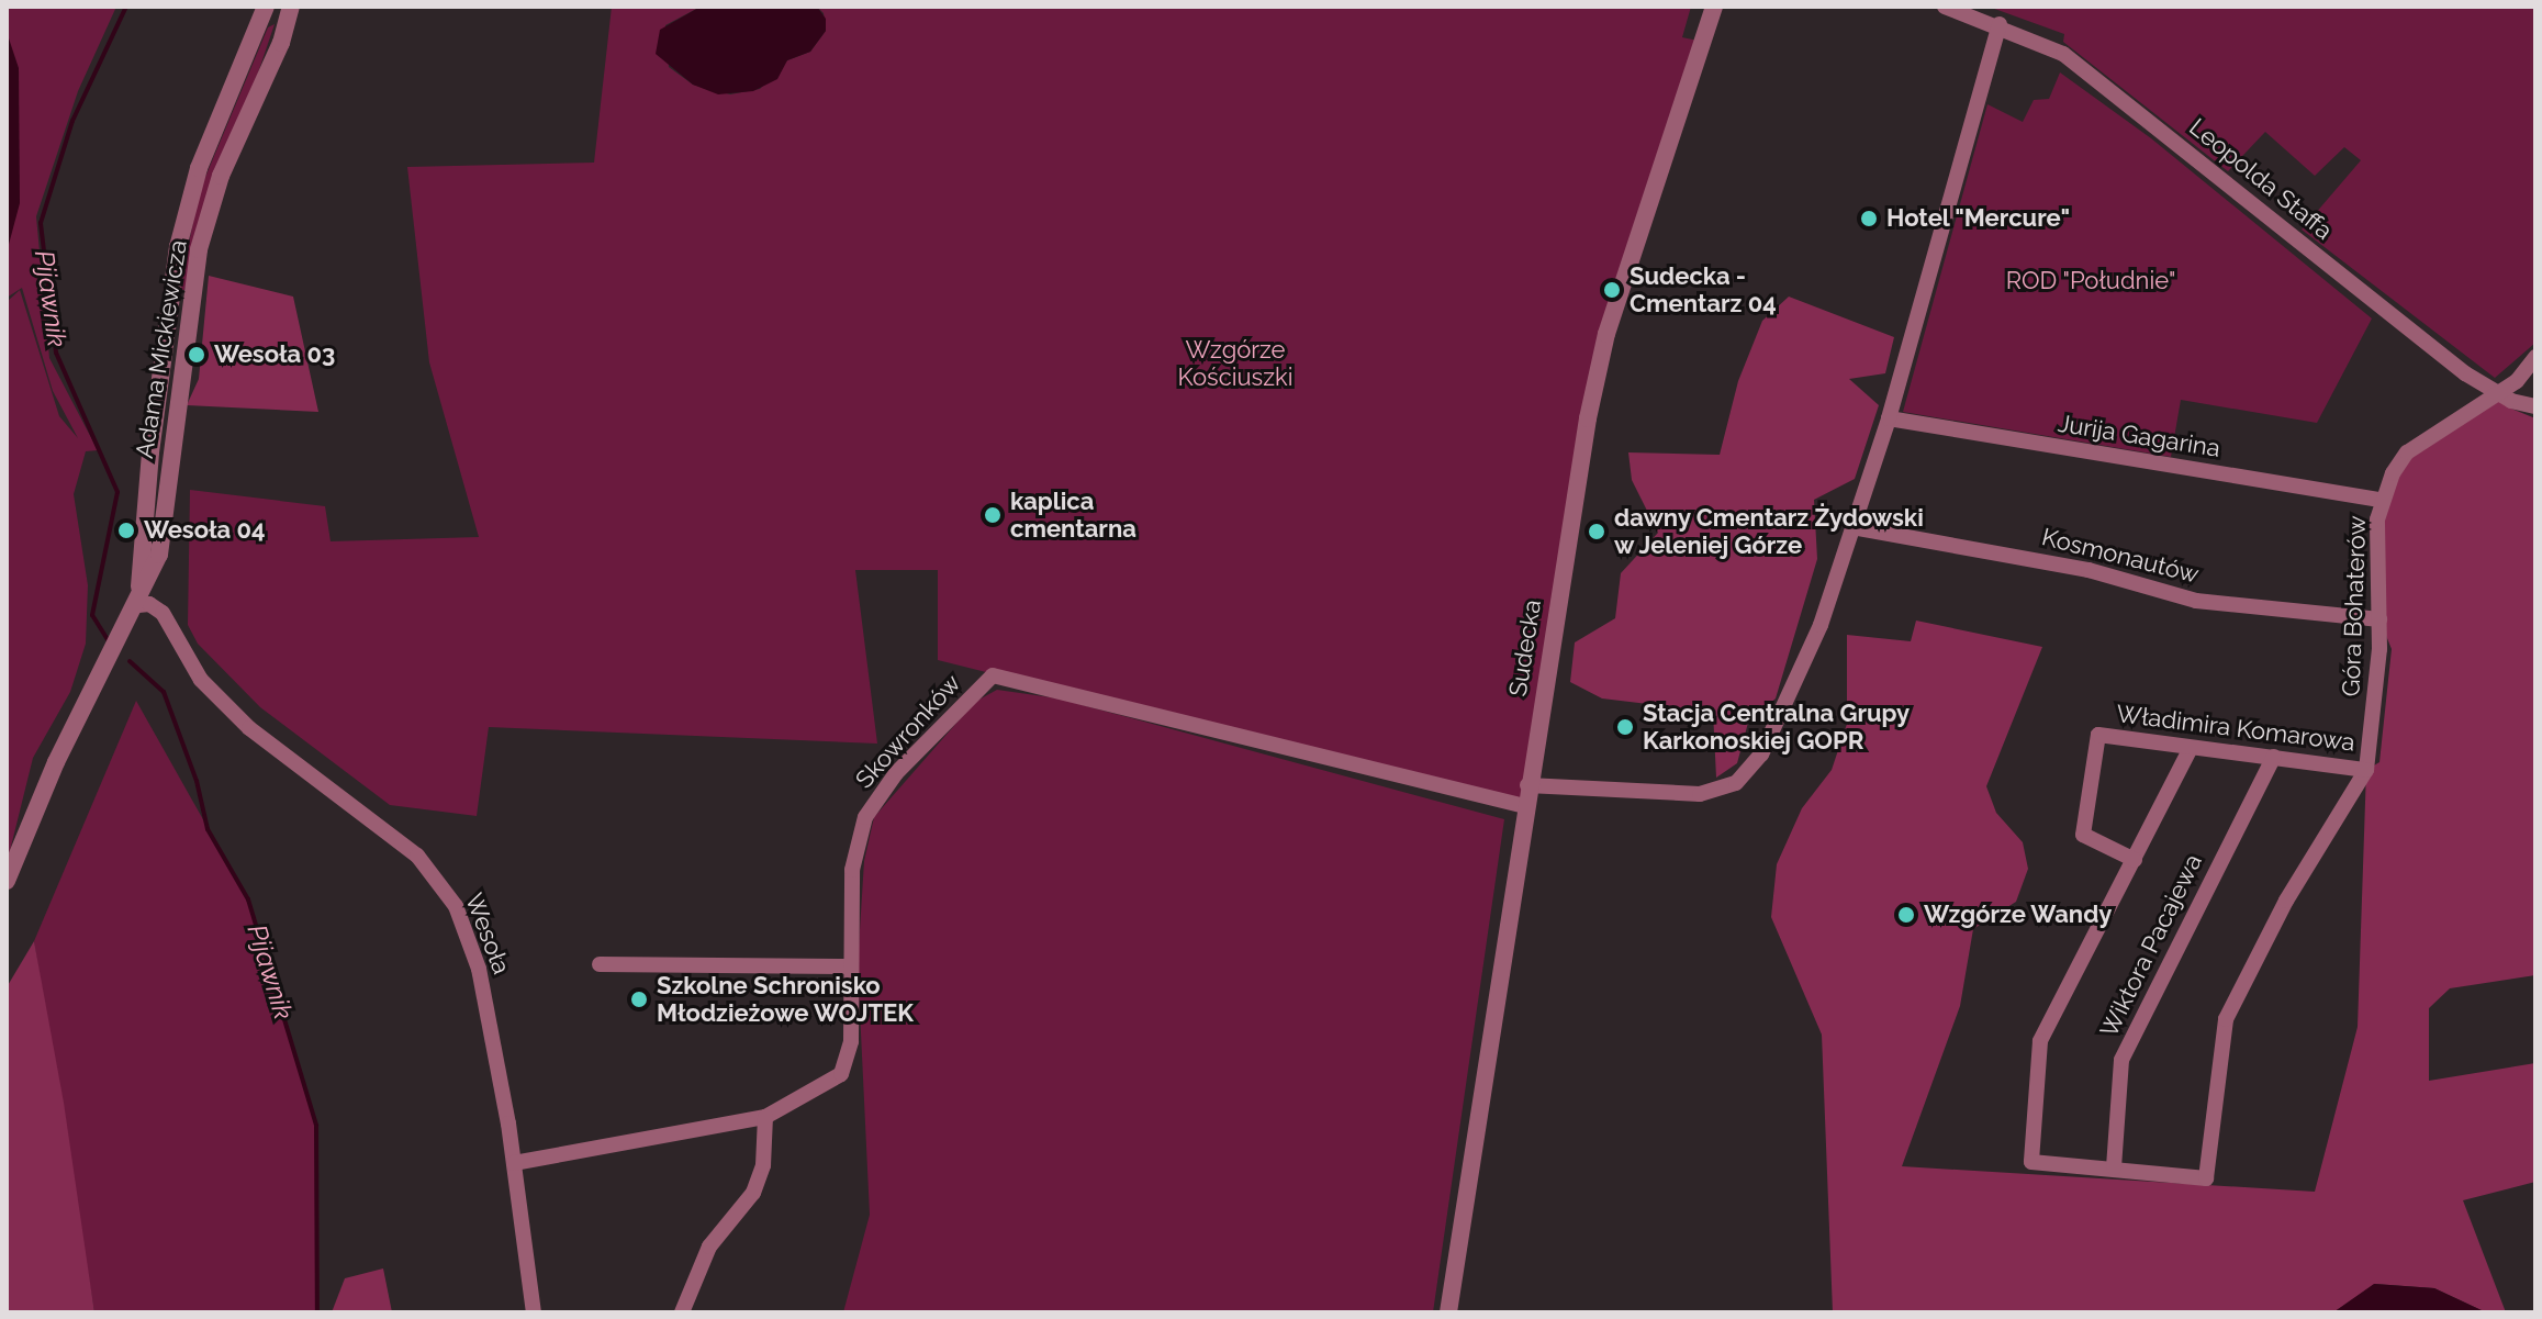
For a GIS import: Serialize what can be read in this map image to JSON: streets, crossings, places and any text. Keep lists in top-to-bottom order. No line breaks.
{"streets":{"street":["Leopolda Staffa","Adama Mickiewicza","Jurija Gagarina","Kosmonautów","Góra Bohaterów","Sudecka","Władimira Komarowa","Skowronków","Wesoła","Wiktora Pacajewa"]},"crossings":[["Leopolda Staffa","Góra Bohaterów"],["Adama Mickiewicza","Wesoła"],["Jurija Gagarina","Góra Bohaterów"],["Kosmonautów","Góra Bohaterów"],["Góra Bohaterów","Władimira Komarowa"],["Sudecka","Skowronków"],["Władimira Komarowa","Wiktora Pacajewa"],["Skowronków","Wesoła"]],"water":["Pijawnik"],"parks":["ROD \"Południe\"","Wzgórze Kościuszki"],"places":["Hotel \"Mercure\"","Sudecka - Cmentarz 04","Wesoła 03","kaplica cmentarna","Wesoła 04","dawny Cmentarz Żydowski w Jeleniej Górze","Stacja Centralna Grupy Karkonoskiej GOPR","Wzgórze Wandy","Szkolne Schronisko Młodzieżowe WOJTEK"]}
